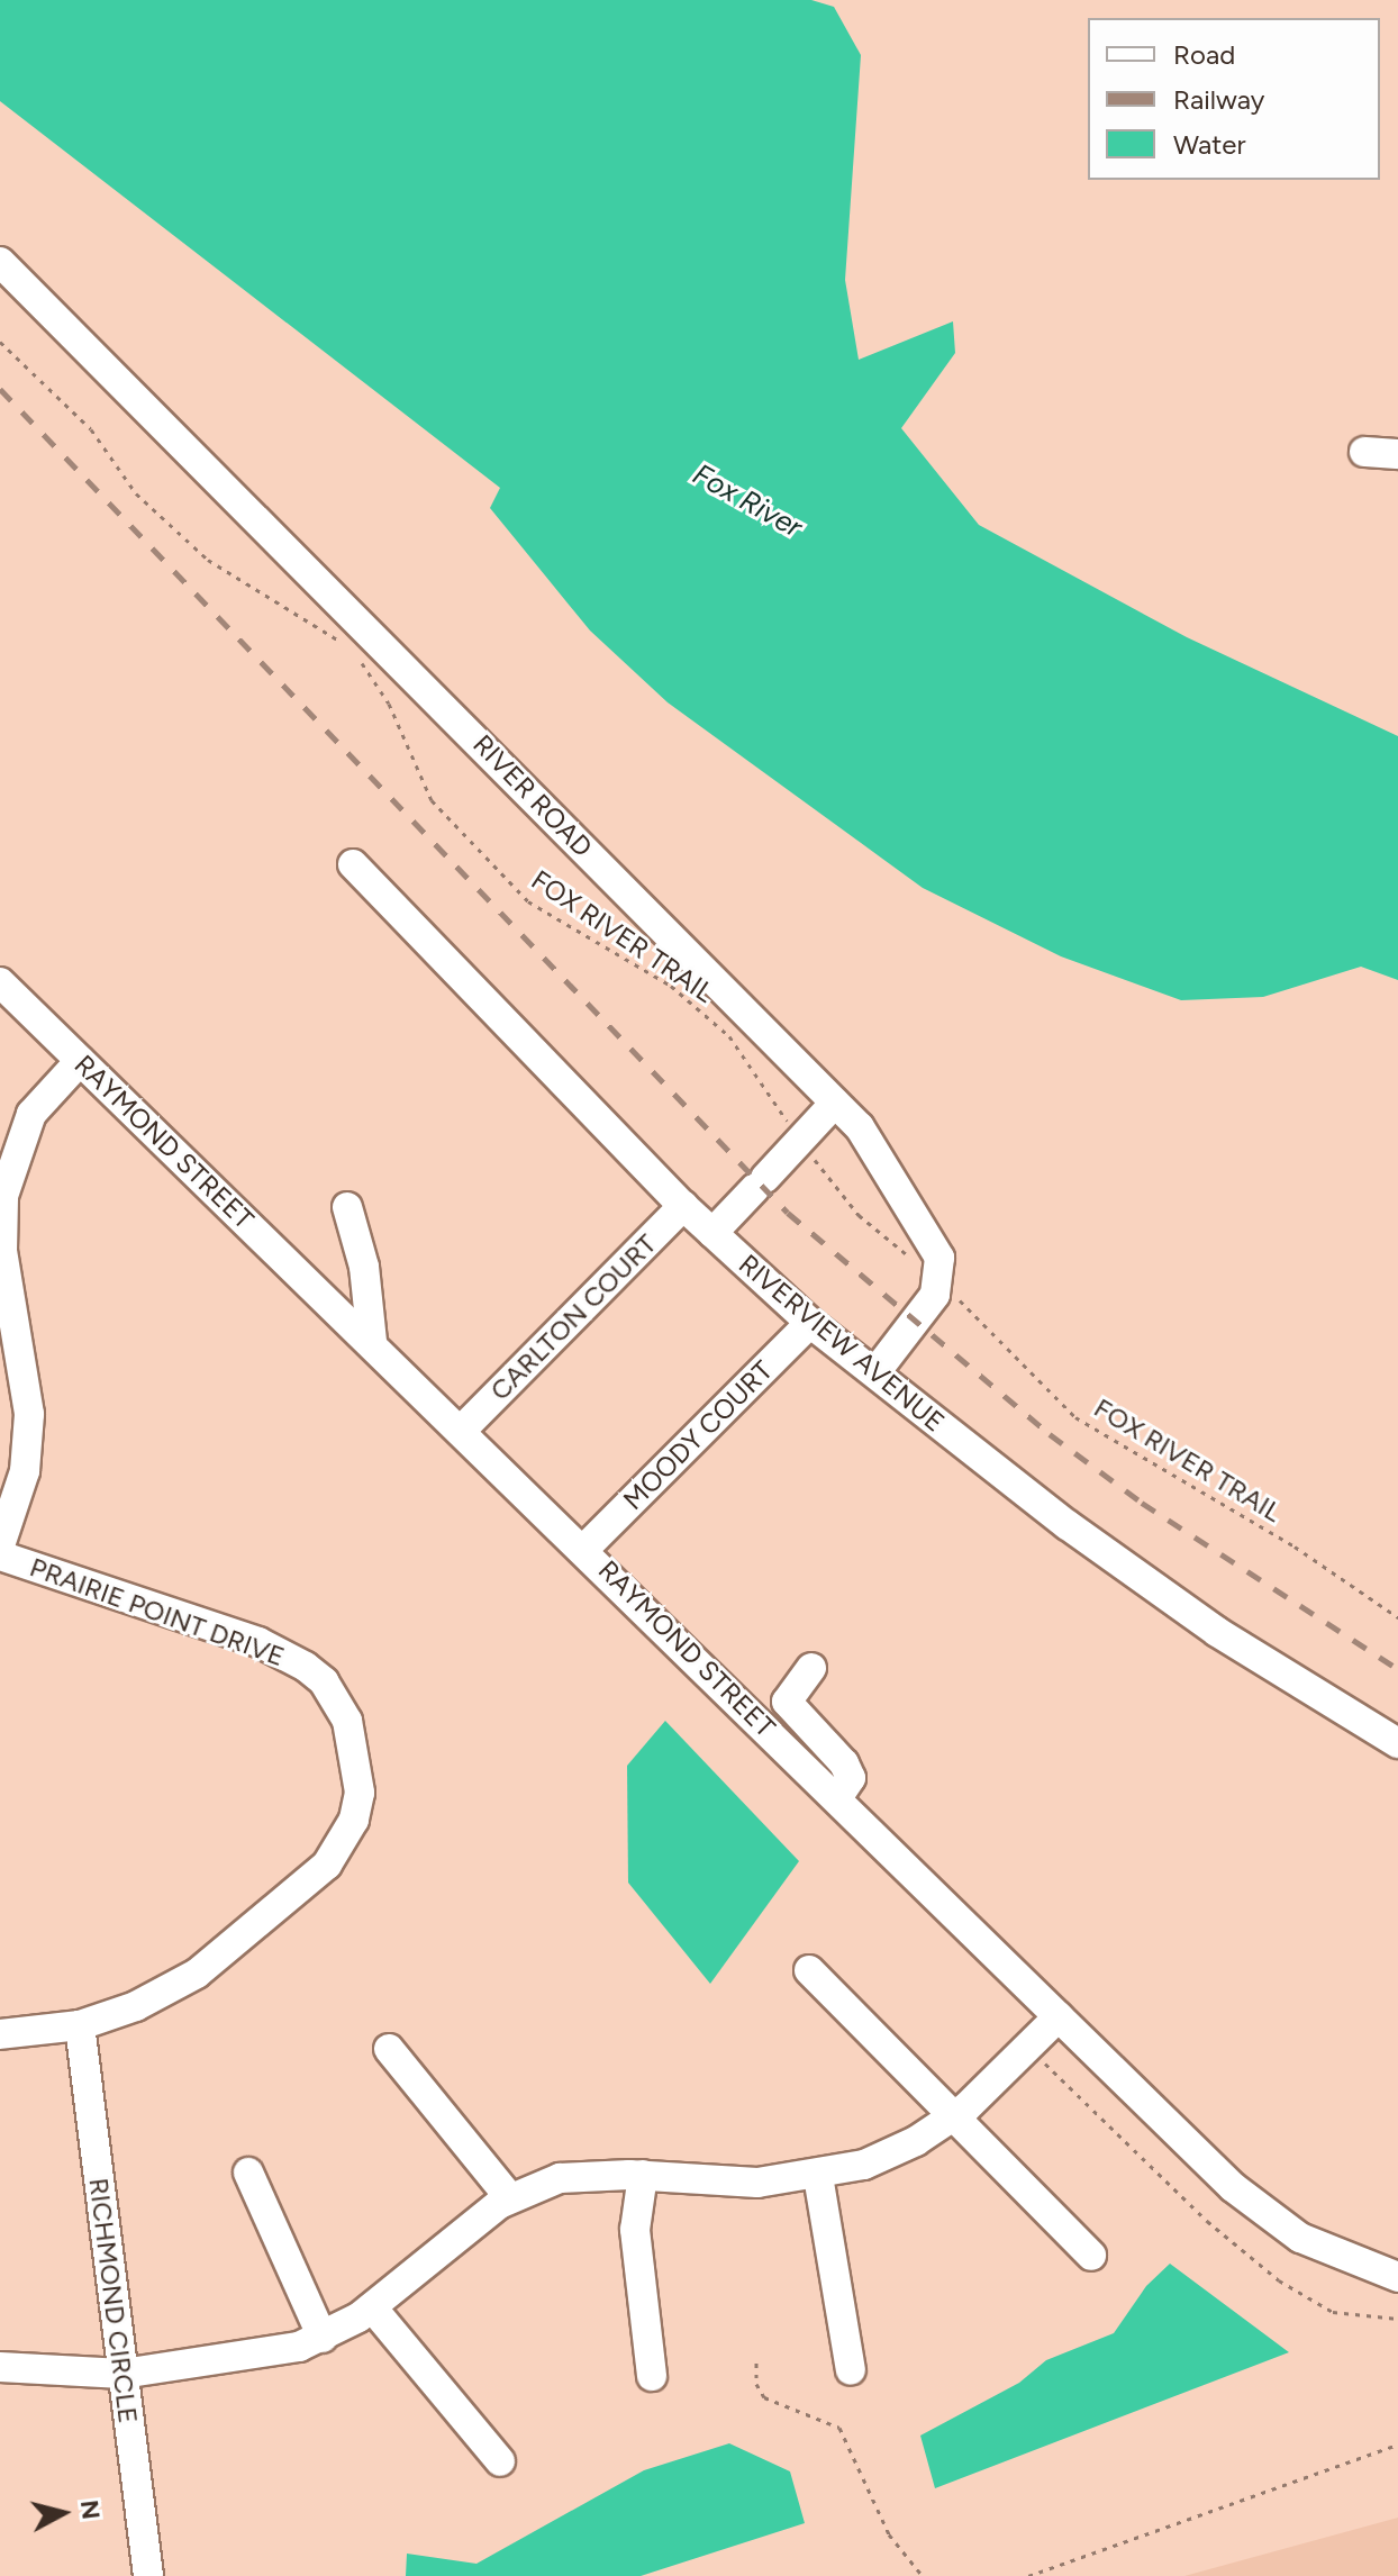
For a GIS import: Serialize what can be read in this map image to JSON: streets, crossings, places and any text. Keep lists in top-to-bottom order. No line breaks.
{"streets":{"street":["RIVER ROAD","RAYMOND STREET","CARLTON COURT","RIVERVIEW AVENUE","MOODY COURT","PRAIRIE POINT DRIVE","RICHMOND CIRCLE"],"path":["FOX RIVER TRAIL"]},"crossings":[["RIVER ROAD","FOX RIVER TRAIL"],["RAYMOND STREET","CARLTON COURT"],["RAYMOND STREET","MOODY COURT"],["CARLTON COURT","RIVERVIEW AVENUE"],["RIVERVIEW AVENUE","MOODY COURT"],["PRAIRIE POINT DRIVE","RICHMOND CIRCLE"]],"water":["Fox River"],"legend":["Road","Railway","Water"],"north":"right"}
